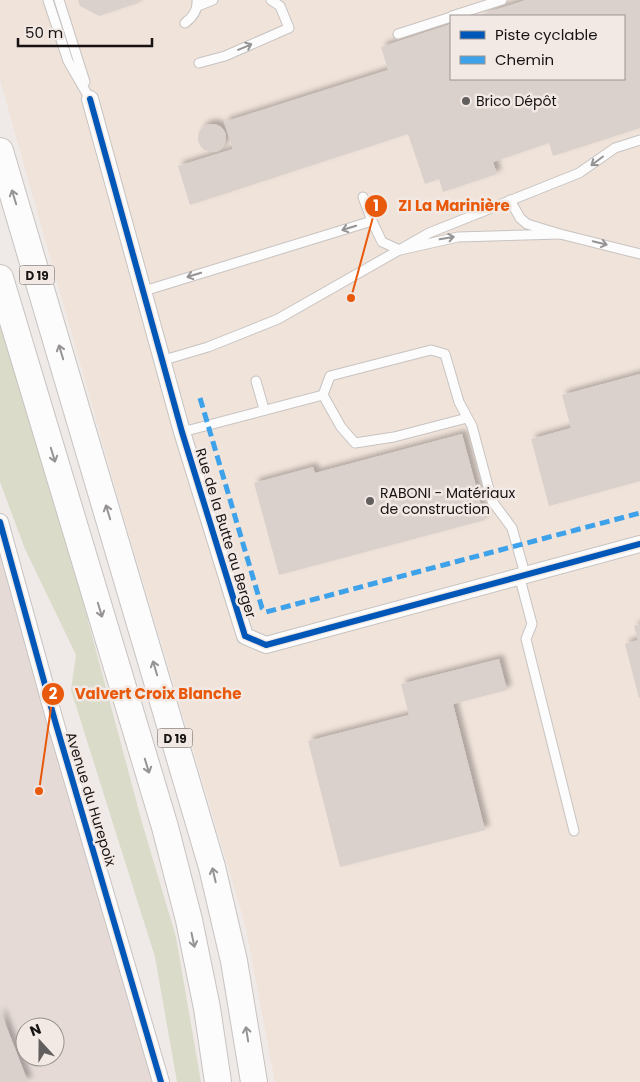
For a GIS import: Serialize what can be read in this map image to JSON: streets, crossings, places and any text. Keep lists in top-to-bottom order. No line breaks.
{"streets":{"main road":["D 19"],"street":["Rue de la Butte au Berger","Avenue du Hurepoix"]},"places":["Brico Dépôt","ZI La Marinière","RABONI - Matériaux de construction","Valvert Croix Blanche"],"legend":["Piste cyclable","Chemin"],"scale_bar":"50 m","north":"top"}
